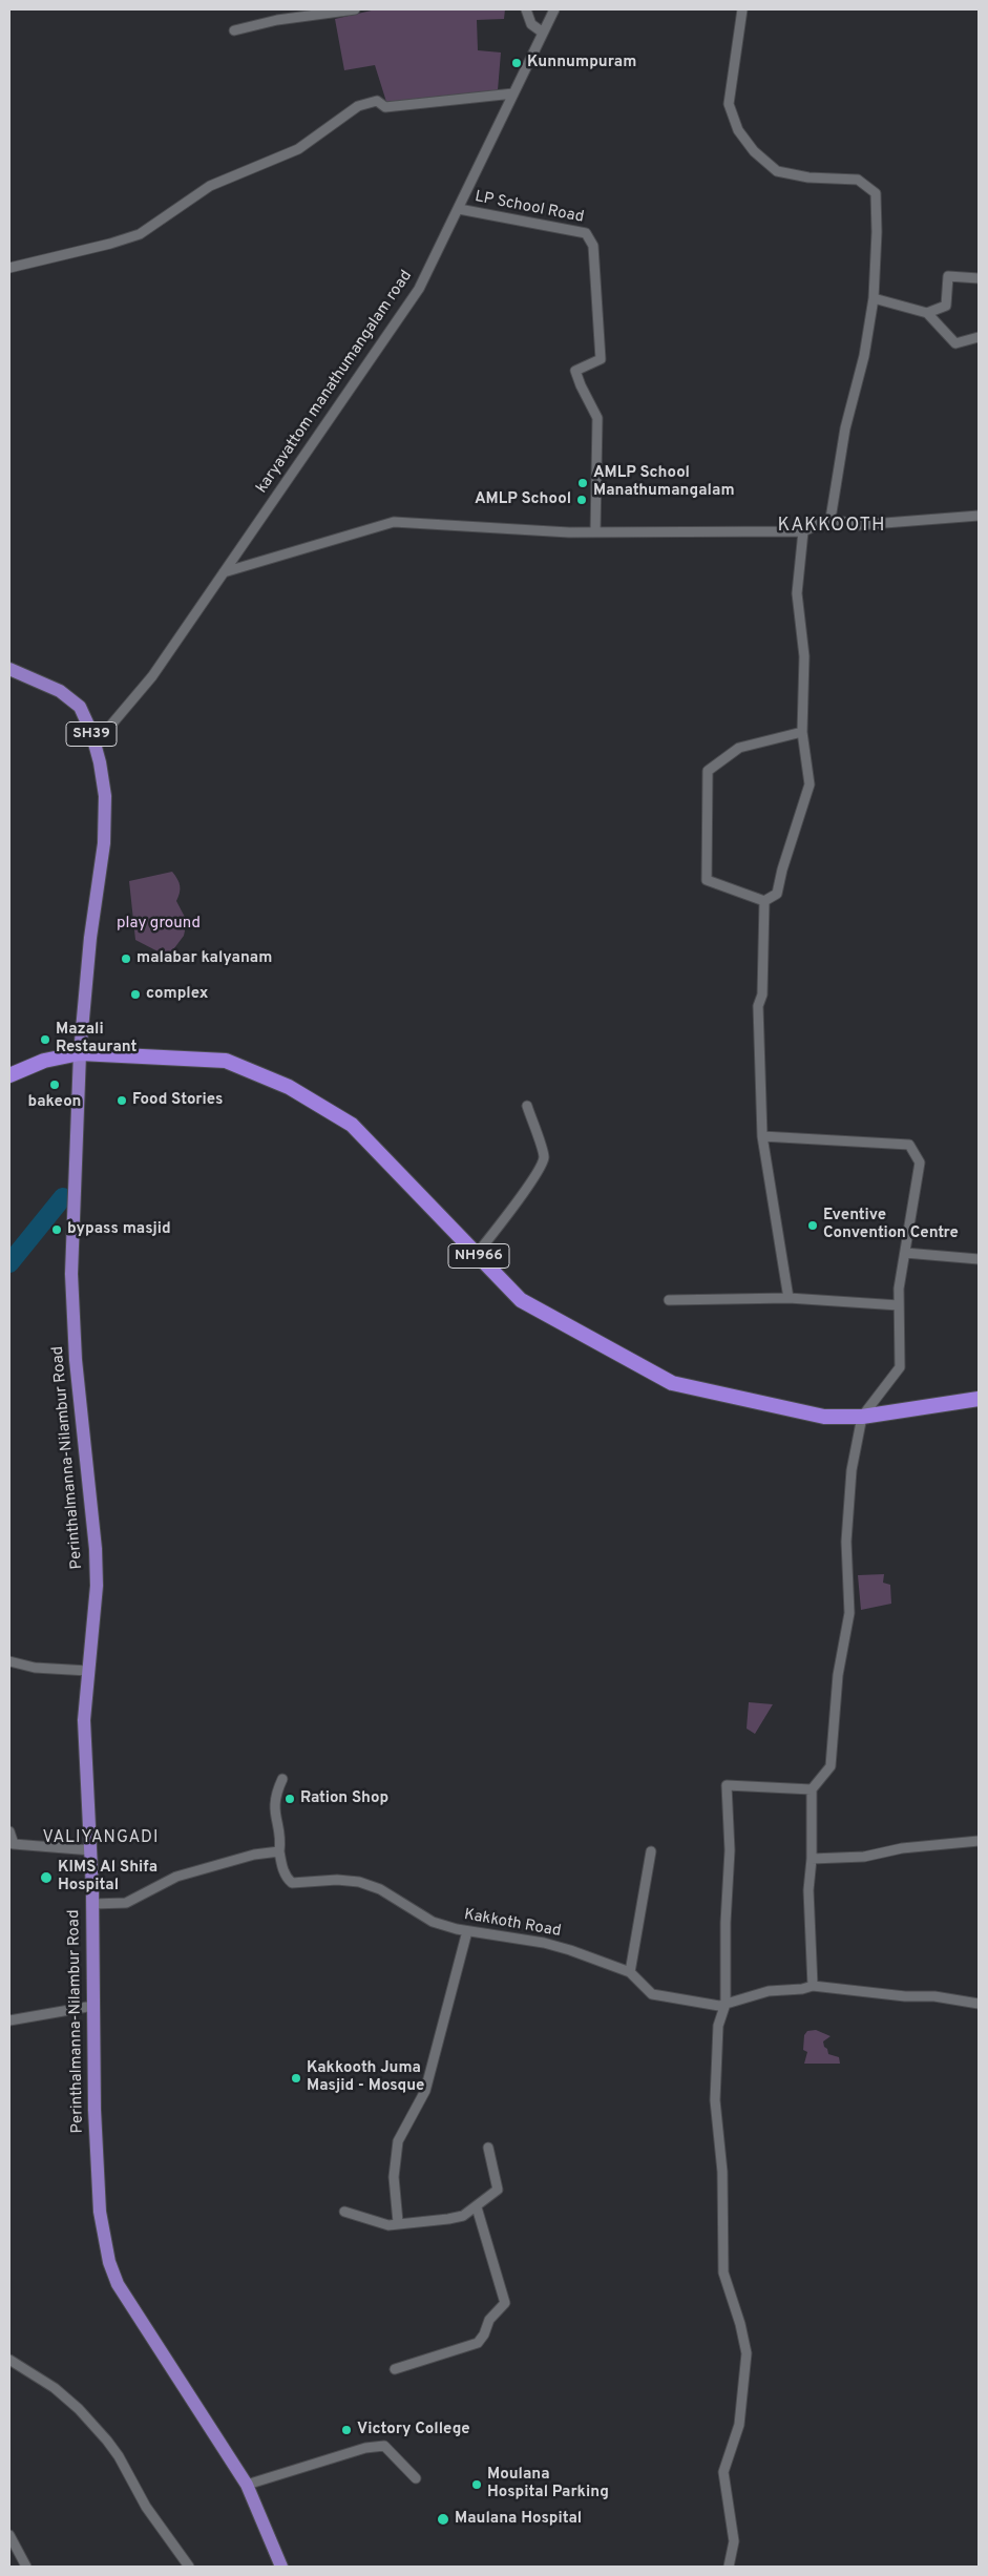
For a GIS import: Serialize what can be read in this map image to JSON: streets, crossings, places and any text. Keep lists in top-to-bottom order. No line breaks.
{"streets":{"highway":["NH966"],"main road":["SH39","Perinthalmanna-Nilambur Road"],"street":["LP School Road","karyavattom manathumangalam road","Kakkoth Road"]},"crossings":[["LP School Road","karyavattom manathumangalam road"],["karyavattom manathumangalam road","SH39"],["SH39","NH966"],["SH39","Perinthalmanna-Nilambur Road"],["NH966","Perinthalmanna-Nilambur Road"]],"districts":["KAKKOOTH","VALIYANGADI"],"parks":["play ground"],"places":["Kunnumpuram","AMLP School Manathumangalam","AMLP School","malabar kalyanam","complex","Mazali Restaurant","bakeon","Food Stories","Eventive Convention Centre","bypass masjid","Ration Shop","KIMS Al Shifa Hospital","Kakkooth Juma Masjid - Mosque","Victory College","Moulana Hospital Parking","Maulana Hospital"]}
